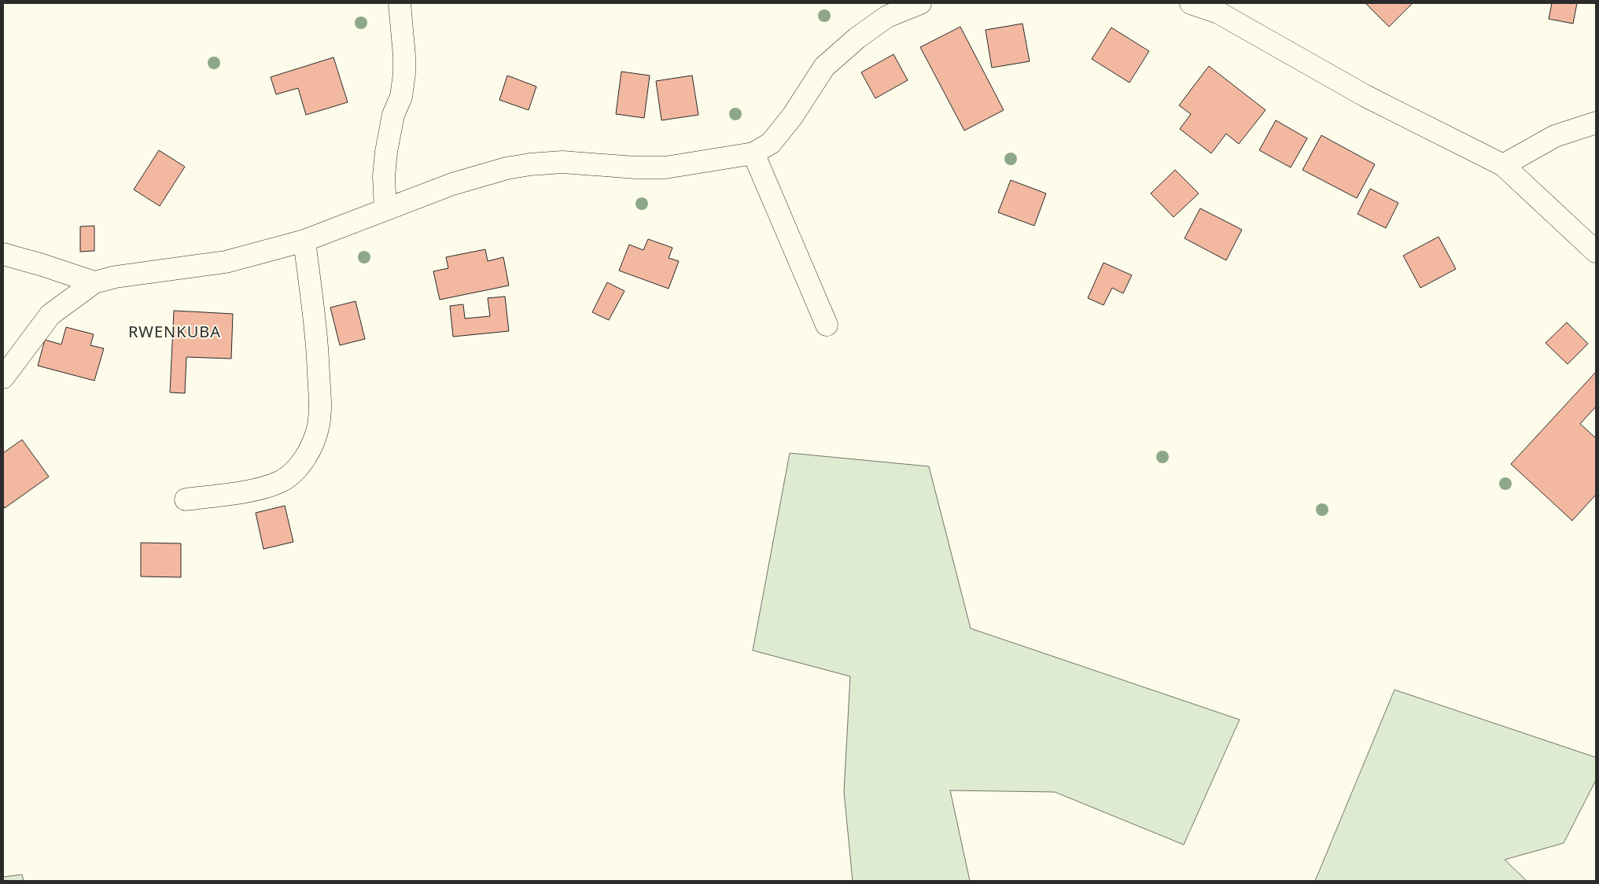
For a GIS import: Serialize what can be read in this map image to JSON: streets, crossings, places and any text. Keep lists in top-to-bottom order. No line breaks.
{"districts":["RWENKUBA"]}
